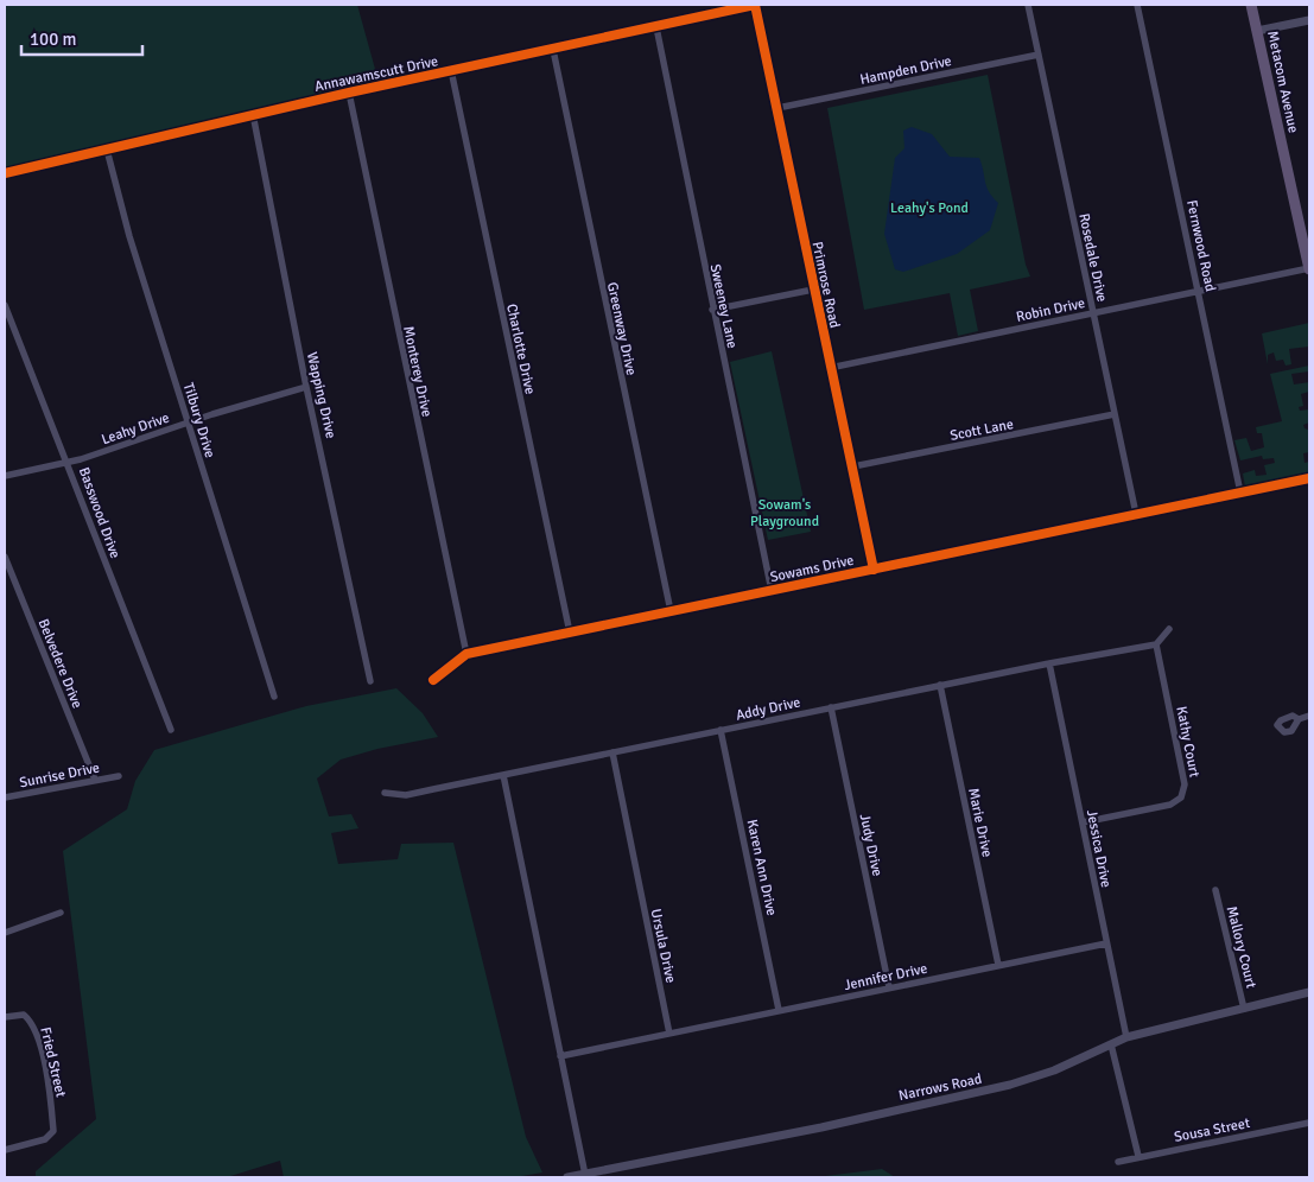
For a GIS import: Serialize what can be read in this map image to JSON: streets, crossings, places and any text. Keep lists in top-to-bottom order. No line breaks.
{"streets":{"main road":["Metacom Avenue"],"street":["Hampden Drive","Annawamscutt Drive","Fernwood Road","Rosedale Drive","Primrose Road","Sweeney Lane","Robin Drive","Greenway Drive","Charlotte Drive","Monterey Drive","Wapping Drive","Tilbury Drive","Leahy Drive","Scott Lane","Basswood Drive","Sowams Drive","Belvedere Drive","Addy Drive","Kathy Court","Sunrise Drive","Marie Drive","Judy Drive","Jessica Drive","Karen Ann Drive","Ursula Drive","Mallory Court","Jennifer Drive","Fried Street","Narrows Road","Sousa Street"]},"crossings":[["Hampden Drive","Rosedale Drive"],["Hampden Drive","Primrose Road"],["Annawamscutt Drive","Primrose Road"],["Annawamscutt Drive","Sweeney Lane"],["Annawamscutt Drive","Greenway Drive"],["Annawamscutt Drive","Charlotte Drive"],["Annawamscutt Drive","Monterey Drive"],["Annawamscutt Drive","Wapping Drive"],["Annawamscutt Drive","Tilbury Drive"],["Metacom Avenue","Robin Drive"],["Fernwood Road","Robin Drive"],["Fernwood Road","Sowams Drive"],["Rosedale Drive","Robin Drive"],["Rosedale Drive","Scott Lane"],["Rosedale Drive","Sowams Drive"],["Primrose Road","Robin Drive"],["Primrose Road","Scott Lane"],["Primrose Road","Sowams Drive"],["Sweeney Lane","Sowams Drive"],["Greenway Drive","Sowams Drive"],["Charlotte Drive","Sowams Drive"],["Monterey Drive","Sowams Drive"],["Wapping Drive","Leahy Drive"],["Tilbury Drive","Leahy Drive"],["Leahy Drive","Basswood Drive"],["Belvedere Drive","Sunrise Drive"],["Addy Drive","Kathy Court"],["Addy Drive","Marie Drive"],["Addy Drive","Judy Drive"],["Addy Drive","Jessica Drive"],["Addy Drive","Karen Ann Drive"],["Addy Drive","Ursula Drive"],["Kathy Court","Jessica Drive"],["Marie Drive","Jennifer Drive"],["Judy Drive","Jennifer Drive"],["Jessica Drive","Jennifer Drive"],["Jessica Drive","Narrows Road"],["Karen Ann Drive","Jennifer Drive"],["Ursula Drive","Jennifer Drive"],["Mallory Court","Narrows Road"]],"parks":["Leahy's Pond","Sowam's Playground"],"scale_bar":"100 m"}
